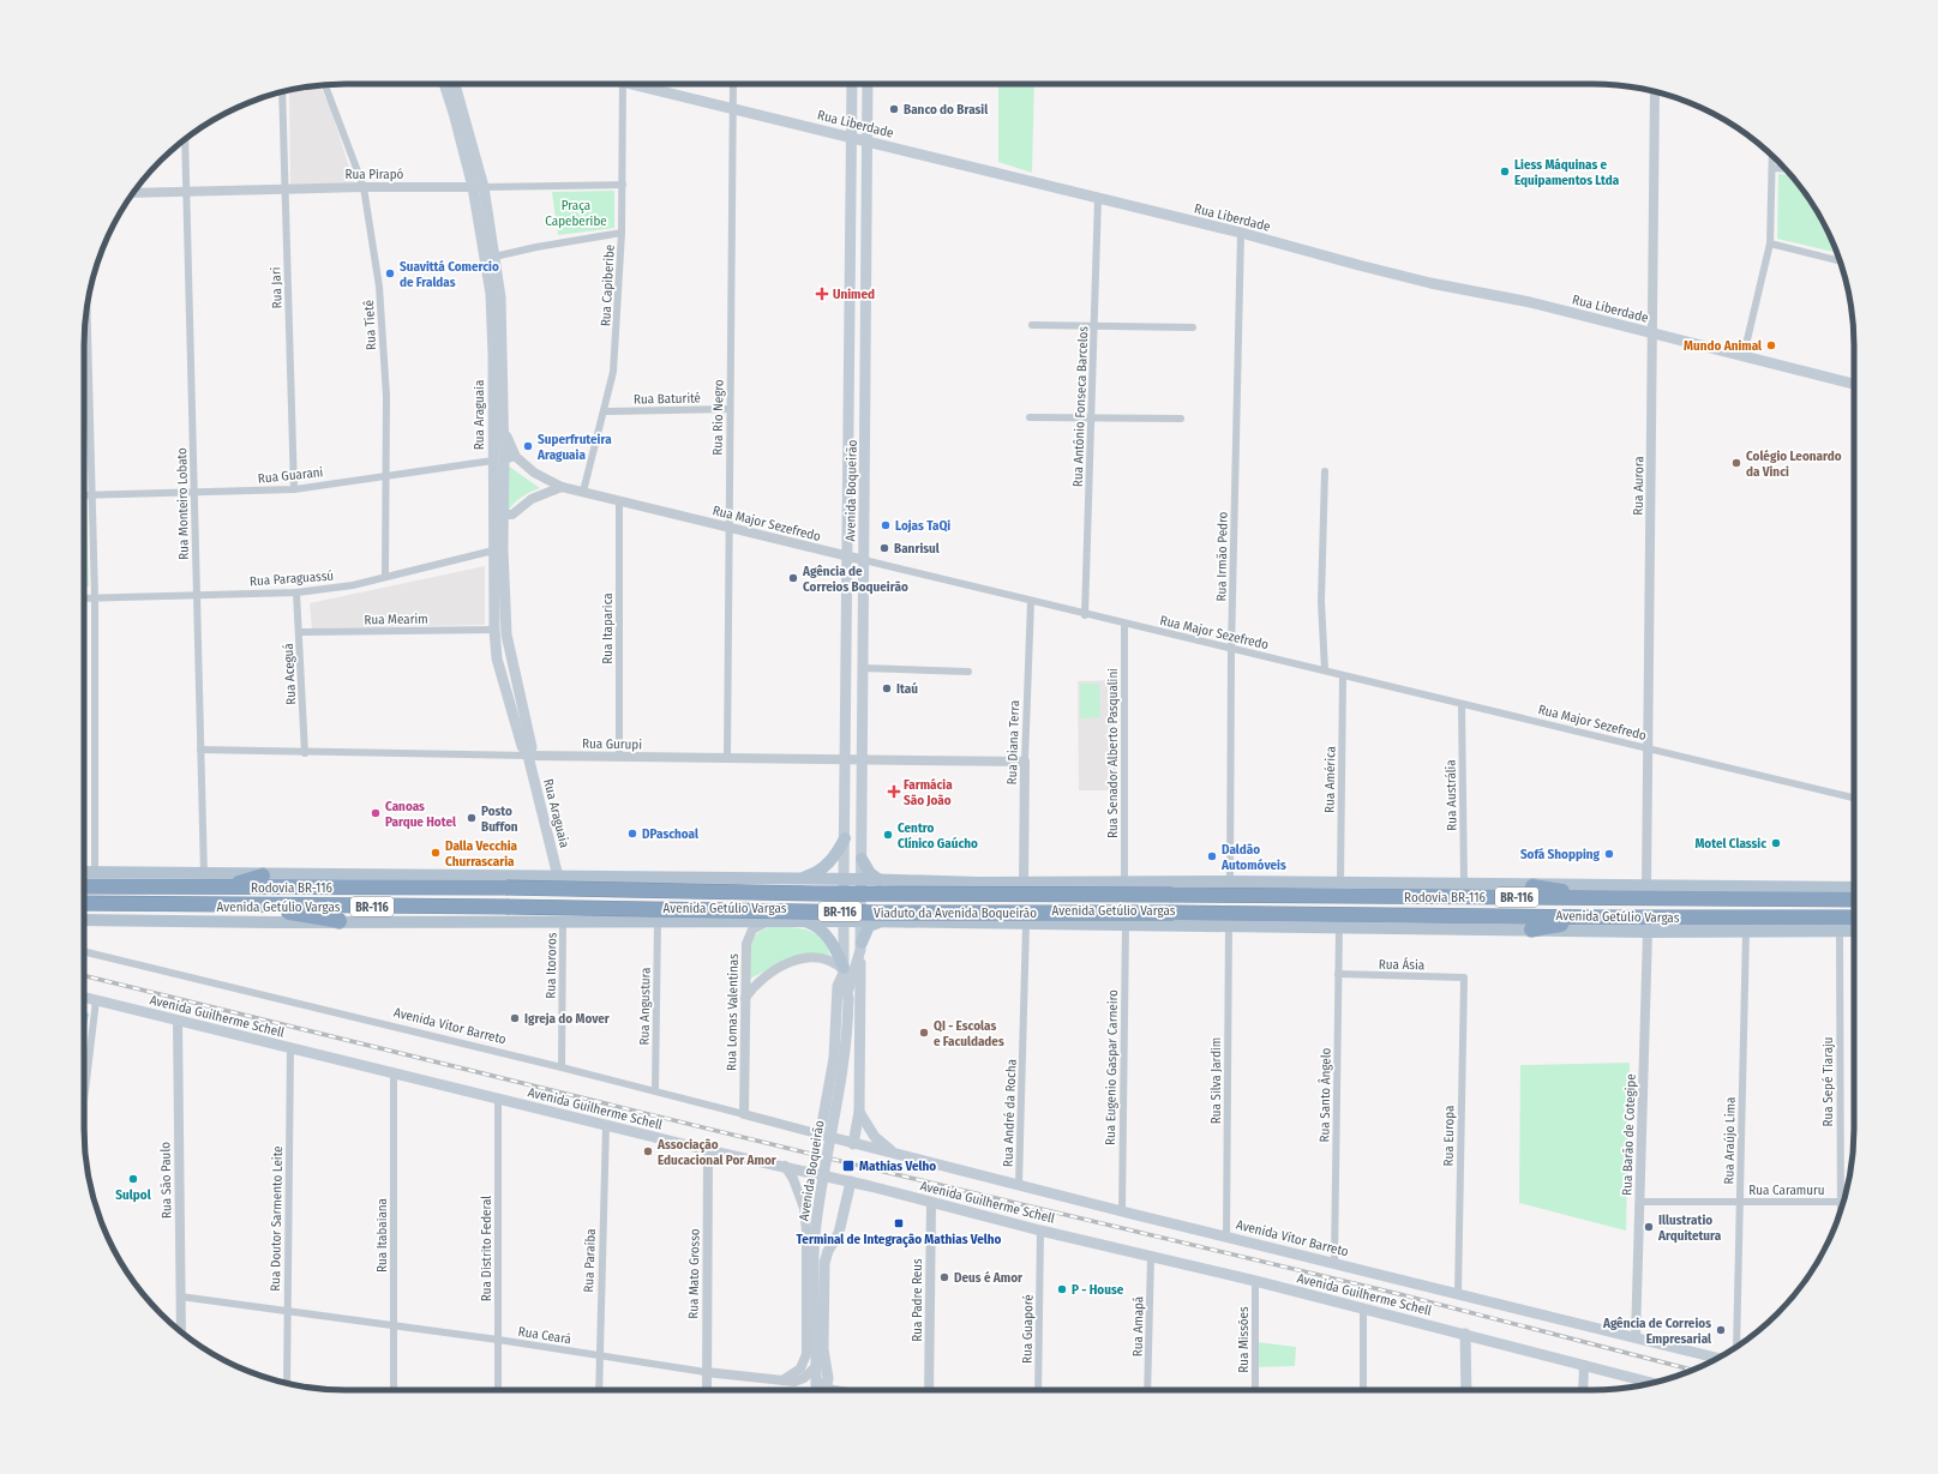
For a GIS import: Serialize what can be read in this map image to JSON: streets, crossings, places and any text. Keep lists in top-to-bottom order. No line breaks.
{"streets":{"highway":["Rodovia BR-116","BR-116","Viaduto da Avenida Boqueirão"],"main road":["Rua Liberdade","Rua Araguaia","Avenida Boqueirão","Avenida Getúlio Vargas","Avenida Guilherme Schell","Avenida Vitor Barreto"],"street":["Rua Pirapó","Rua Capiberibe","Rua Jari","Rua Tietê","Rua Baturité","Rua Antônio Fonseca Barcelos","Rua Rio Negro","Rua Guarani","Rua Aurora","Rua Monteiro Lobato","Rua Major Sezefredo","Rua Irmão Pedro","Rua Paraguassú","Rua Mearim","Rua Itaparica","Rua Aceguá","Rua Diana Terra","Rua Gurupi","Rua Senador Alberto Pasqualini","Rua América","Rua Austrália","Rua Ásia","Rua Itororos","Rua Angustura","Rua Lomas Valentinas","Rua Eugenio Gaspar Carneiro","Rua Silva Jardim","Rua Sepé Tiaraju","Rua Santo Ângelo","Rua André da Rocha","Rua Barão de Cotegipe","Rua Europa","Rua Araújo Lima","Rua São Paulo","Rua Caramuru","Rua Doutor Sarmento Leite","Rua Itabaiana","Rua Distrito Federal","Rua Paraíba","Rua Mato Grosso","Rua Padre Reus","Rua Amapá","Rua Guaporé","Rua Ceará","Rua Missões"]},"crossings":[["Rua Liberdade","Rua Antônio Fonseca Barcelos"],["Rua Liberdade","Rua Rio Negro"],["Rua Liberdade","Rua Aurora"],["Rua Liberdade","Avenida Boqueirão"],["Rua Liberdade","Rua Irmão Pedro"],["Rua Pirapó","Rua Capiberibe"],["Rua Pirapó","Rua Jari"],["Rua Pirapó","Rua Tietê"],["Rua Pirapó","Rua Araguaia"],["Rua Pirapó","Rua Monteiro Lobato"],["Rua Capiberibe","Rua Baturité"],["Rua Capiberibe","Rua Major Sezefredo"],["Rua Jari","Rua Guarani"],["Rua Tietê","Rua Guarani"],["Rua Tietê","Rua Paraguassú"],["Rua Baturité","Rua Rio Negro"],["Rua Antônio Fonseca Barcelos","Rua Major Sezefredo"],["Rua Araguaia","Rua Guarani"],["Rua Araguaia","Rua Major Sezefredo"],["Rua Araguaia","Rua Paraguassú"],["Rua Araguaia","Rua Mearim"],["Rua Araguaia","Rua Gurupi"],["Rua Araguaia","Avenida Getúlio Vargas"],["Rua Rio Negro","Rua Major Sezefredo"],["Rua Rio Negro","Rua Gurupi"],["Rua Guarani","Rua Monteiro Lobato"],["Rua Guarani","Rua Major Sezefredo"],["Rua Aurora","Rua Major Sezefredo"],["Rua Aurora","Avenida Getúlio Vargas"],["Avenida Boqueirão","Rua Major Sezefredo"],["Avenida Boqueirão","Rua Gurupi"],["Avenida Boqueirão","Avenida Getúlio Vargas"],["Avenida Boqueirão","Rua Ceará"],["Rua Monteiro Lobato","Rua Paraguassú"],["Rua Monteiro Lobato","Rua Gurupi"],["Rua Monteiro Lobato","Rodovia BR-116"],["Rua Monteiro Lobato","BR-116"],["Rua Monteiro Lobato","Avenida Getúlio Vargas"],["Rua Major Sezefredo","Rua Irmão Pedro"],["Rua Major Sezefredo","Rua Itaparica"],["Rua Major Sezefredo","Rua Diana Terra"],["Rua Major Sezefredo","Rua Senador Alberto Pasqualini"],["Rua Major Sezefredo","Rua América"],["Rua Major Sezefredo","Rua Austrália"],["Rua Irmão Pedro","Avenida Getúlio Vargas"],["Rua Paraguassú","Rua Aceguá"],["Rua Mearim","Rua Aceguá"],["Rua Itaparica","Rua Gurupi"],["Rua Aceguá","Rua Gurupi"],["Rua Diana Terra","Rua Gurupi"],["Rua Diana Terra","Avenida Getúlio Vargas"],["Rua Senador Alberto Pasqualini","Avenida Getúlio Vargas"],["Rua América","Avenida Getúlio Vargas"],["Rua Austrália","Avenida Getúlio Vargas"],["Rodovia BR-116","BR-116"],["Rodovia BR-116","Avenida Getúlio Vargas"],["Rodovia BR-116","Viaduto da Avenida Boqueirão"],["BR-116","Avenida Getúlio Vargas"],["Avenida Getúlio Vargas","Rua Itororos"],["Avenida Getúlio Vargas","Rua Angustura"],["Avenida Getúlio Vargas","Rua Lomas Valentinas"],["Avenida Getúlio Vargas","Rua Eugenio Gaspar Carneiro"],["Avenida Getúlio Vargas","Rua Silva Jardim"],["Avenida Getúlio Vargas","Rua Sepé Tiaraju"],["Avenida Getúlio Vargas","Rua Santo Ângelo"],["Avenida Getúlio Vargas","Rua André da Rocha"],["Avenida Getúlio Vargas","Rua Barão de Cotegipe"],["Avenida Getúlio Vargas","Rua Araújo Lima"],["Rua Ásia","Rua Santo Ângelo"],["Rua Ásia","Rua Europa"],["Rua Itororos","Avenida Vitor Barreto"],["Rua Angustura","Avenida Vitor Barreto"],["Rua Lomas Valentinas","Avenida Vitor Barreto"],["Avenida Guilherme Schell","Rua São Paulo"],["Avenida Guilherme Schell","Rua Doutor Sarmento Leite"],["Avenida Guilherme Schell","Rua Itabaiana"],["Avenida Guilherme Schell","Rua Distrito Federal"],["Avenida Guilherme Schell","Rua Paraíba"],["Avenida Guilherme Schell","Rua Mato Grosso"],["Avenida Guilherme Schell","Rua Padre Reus"],["Avenida Guilherme Schell","Rua Amapá"],["Avenida Guilherme Schell","Rua Guaporé"],["Avenida Guilherme Schell","Rua Missões"],["Avenida Vitor Barreto","Rua Eugenio Gaspar Carneiro"],["Avenida Vitor Barreto","Rua Silva Jardim"],["Avenida Vitor Barreto","Rua Santo Ângelo"],["Avenida Vitor Barreto","Rua André da Rocha"],["Avenida Vitor Barreto","Rua Barão de Cotegipe"],["Avenida Vitor Barreto","Rua Europa"],["Rua Sepé Tiaraju","Rua Caramuru"],["Rua Barão de Cotegipe","Rua Caramuru"],["Rua Araújo Lima","Rua Caramuru"],["Rua São Paulo","Rua Ceará"],["Rua Doutor Sarmento Leite","Rua Ceará"],["Rua Itabaiana","Rua Ceará"],["Rua Distrito Federal","Rua Ceará"],["Rua Paraíba","Rua Ceará"],["Rua Mato Grosso","Rua Ceará"]],"parks":["Praça Capeberibe"],"places":{"other":["Banco do Brasil","Liess Máquinas e Equipamentos Ltda","Suavittá Comercio de Fraldas","Mundo Animal","Superfruteira Araguaia","Colégio Leonardo da Vinci","Lojas TaQi","Banrisul","Agência de Correios Boqueirão","Itaú","Canoas Parque Hotel","Posto Buffon","DPaschoal","Centro Clínico Gaúcho","Motel Classic","Dalla Vecchia Churrascaria","Sofá Shopping","Daldão Automóveis","Igreja do Mover","QI - Escolas e Faculdades","Associação Educacional Por Amor","Sulpol","Illustratio Arquitetura","Deus é Amor","P - House","Agência de Correios Empresarial"],"health":["Unimed","Farmácia São João"],"transit":["Mathias Velho","Terminal de Integração Mathias Velho"]}}
